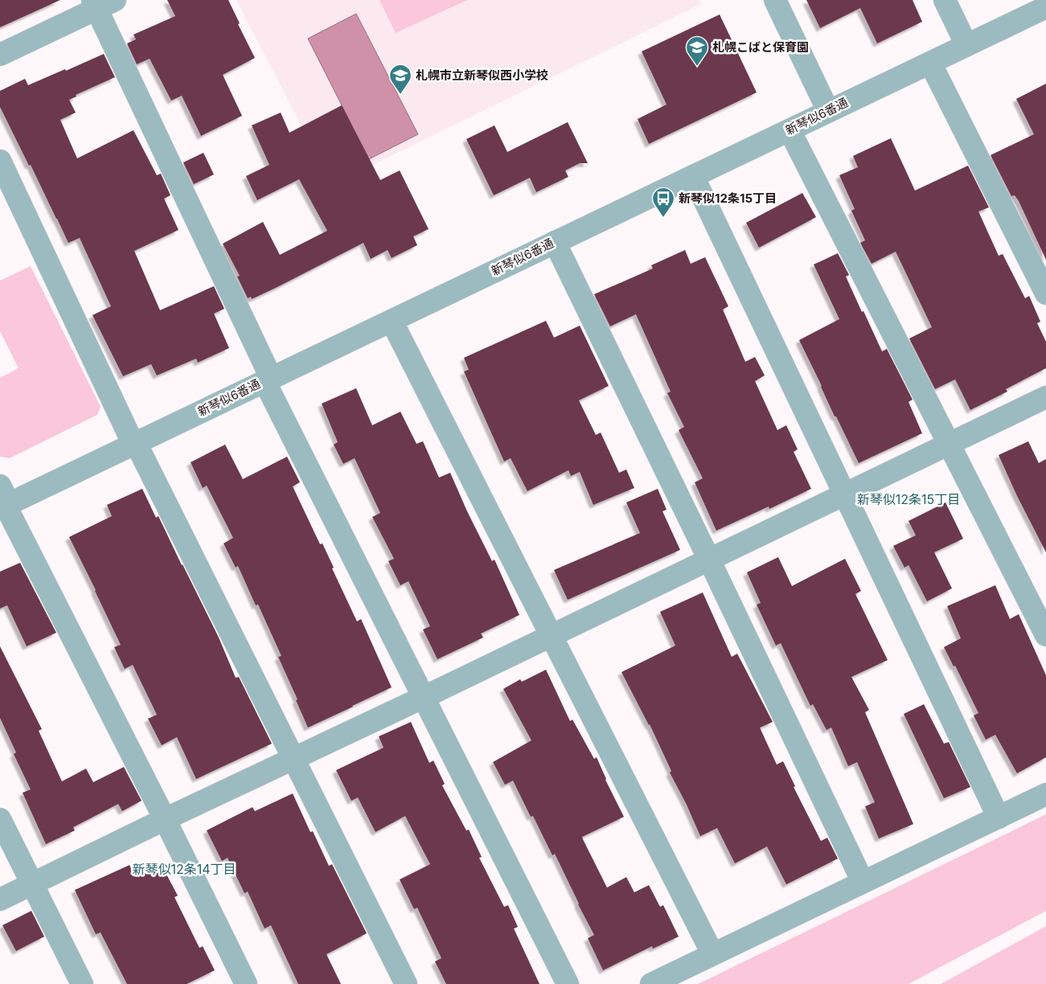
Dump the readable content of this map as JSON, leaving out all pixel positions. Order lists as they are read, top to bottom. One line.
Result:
{"streets":{"street":["新琴似6番通"]},"districts":["新琴似12条15丁目","新琴似12条14丁目"],"places":{"school or university":["札幌こばと保育園","札幌市立新琴似西小学校"],"bus stop":["新琴似12条15丁目"]}}
